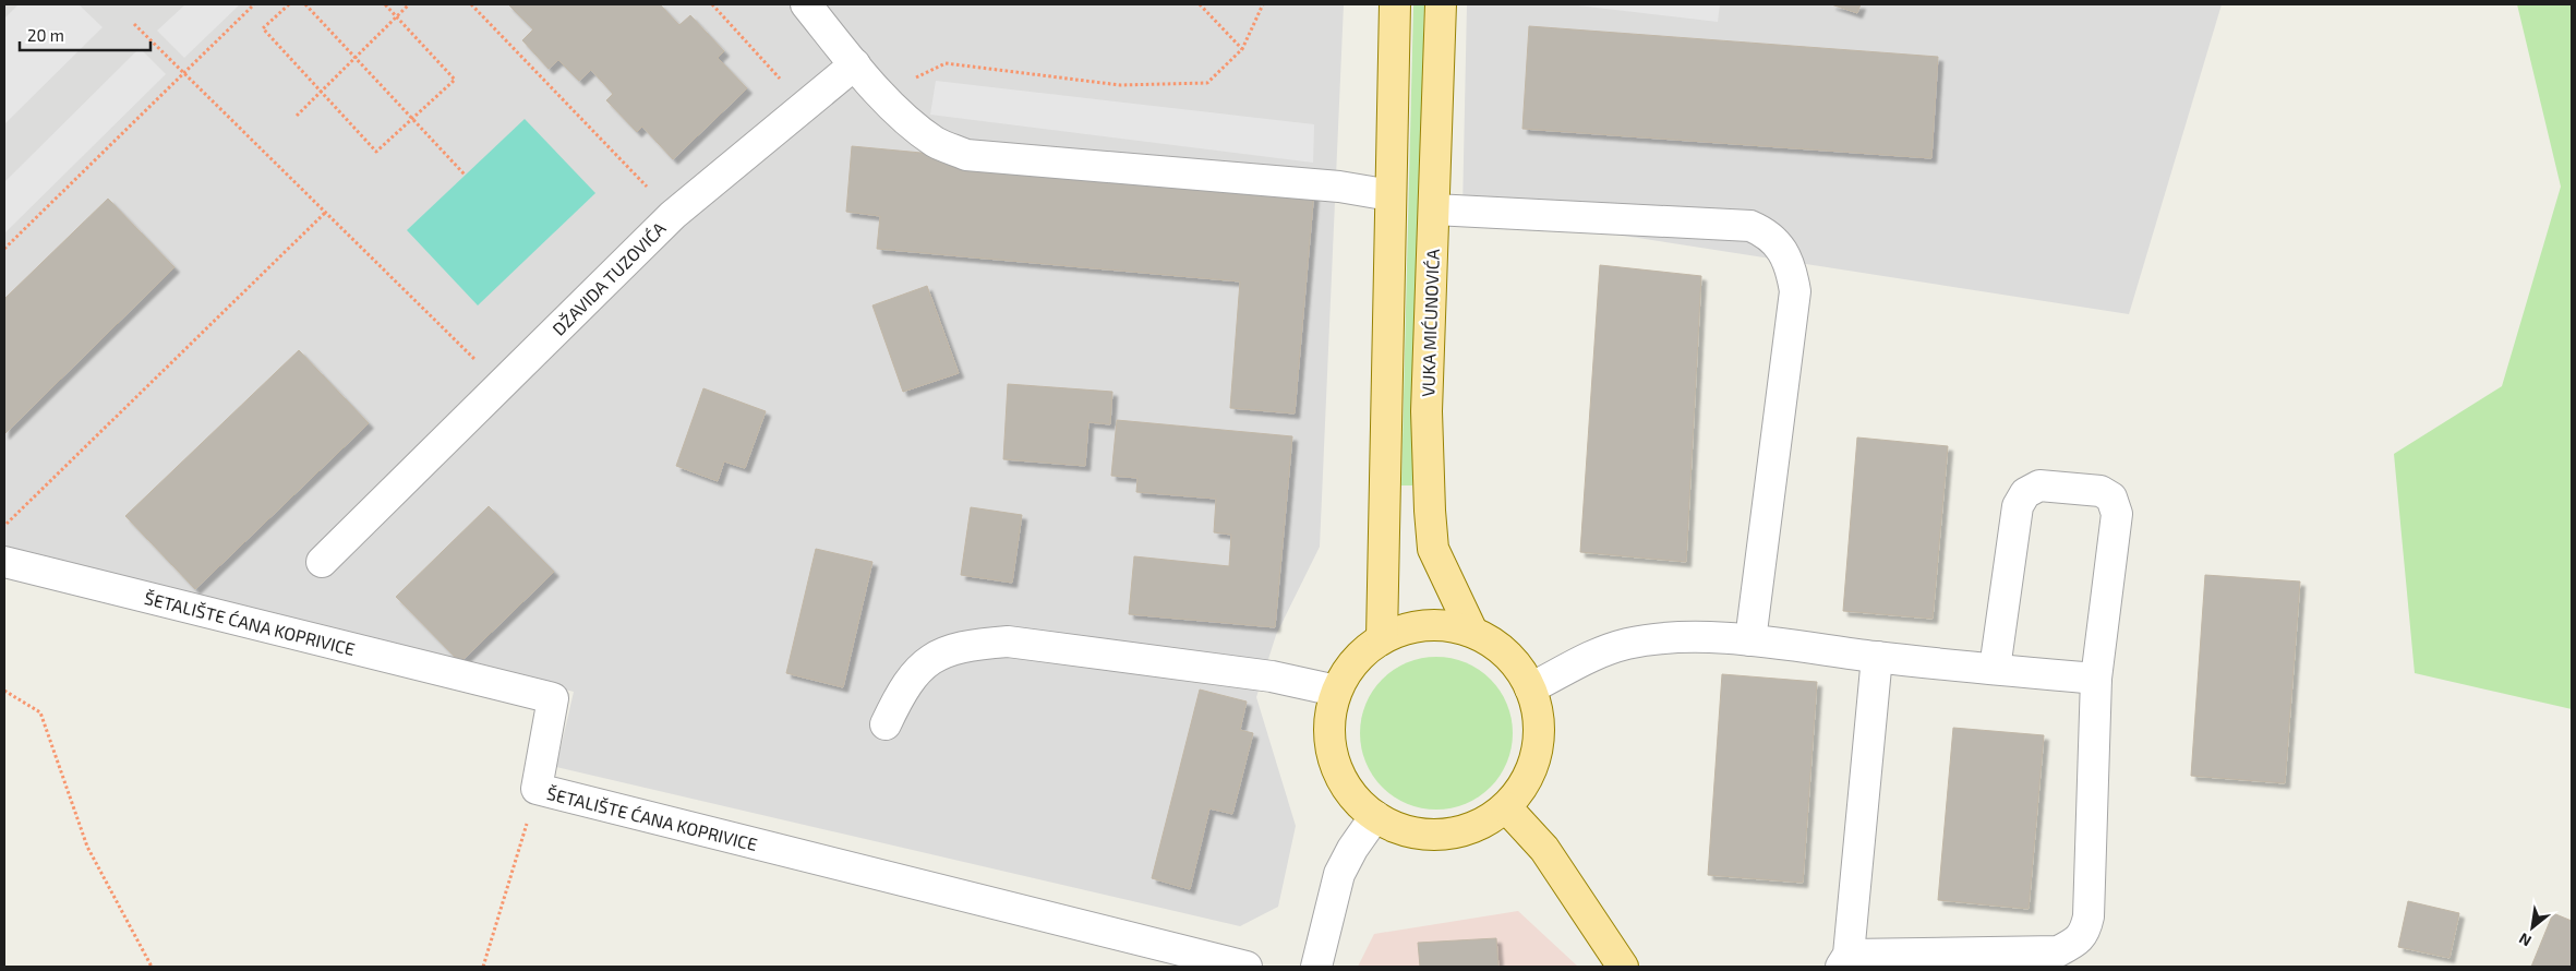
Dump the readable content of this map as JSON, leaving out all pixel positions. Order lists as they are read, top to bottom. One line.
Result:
{"streets":{"main road":["VUKA MIĆUNOVIĆA"],"street":["DŽAVIDA TUZOVIĆA","ŠETALIŠTE ĆANA KOPRIVICE"]},"scale_bar":"20 m","north":"bottom left"}
